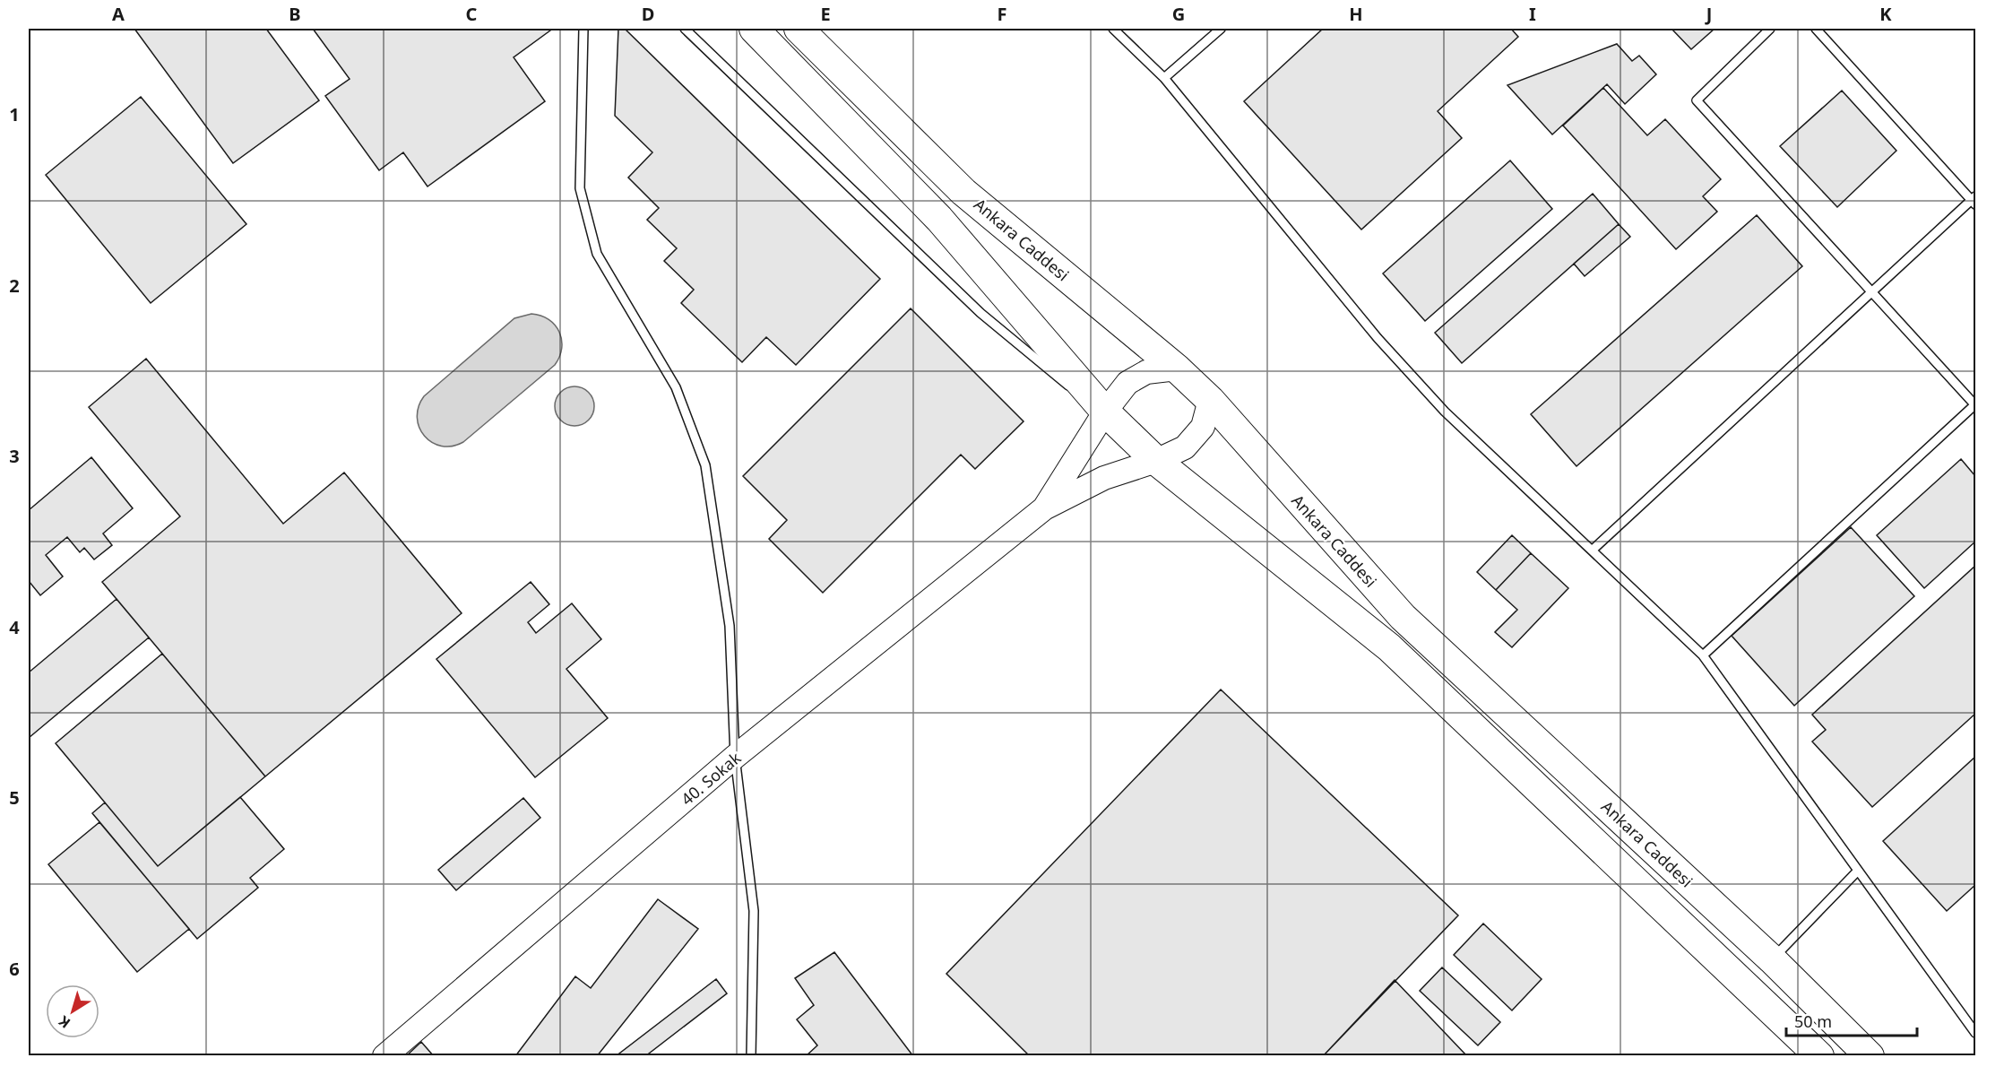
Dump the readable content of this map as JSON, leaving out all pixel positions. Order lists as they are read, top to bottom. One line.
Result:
{"streets":{"highway":["Ankara Caddesi"],"street":["40. Sokak"]},"scale_bar":"50 m","north":"bottom left","grid":{"columns":["A","B","C","D","E","F","G","H","I","J","K"],"rows":["1","2","3","4","5","6"]}}
